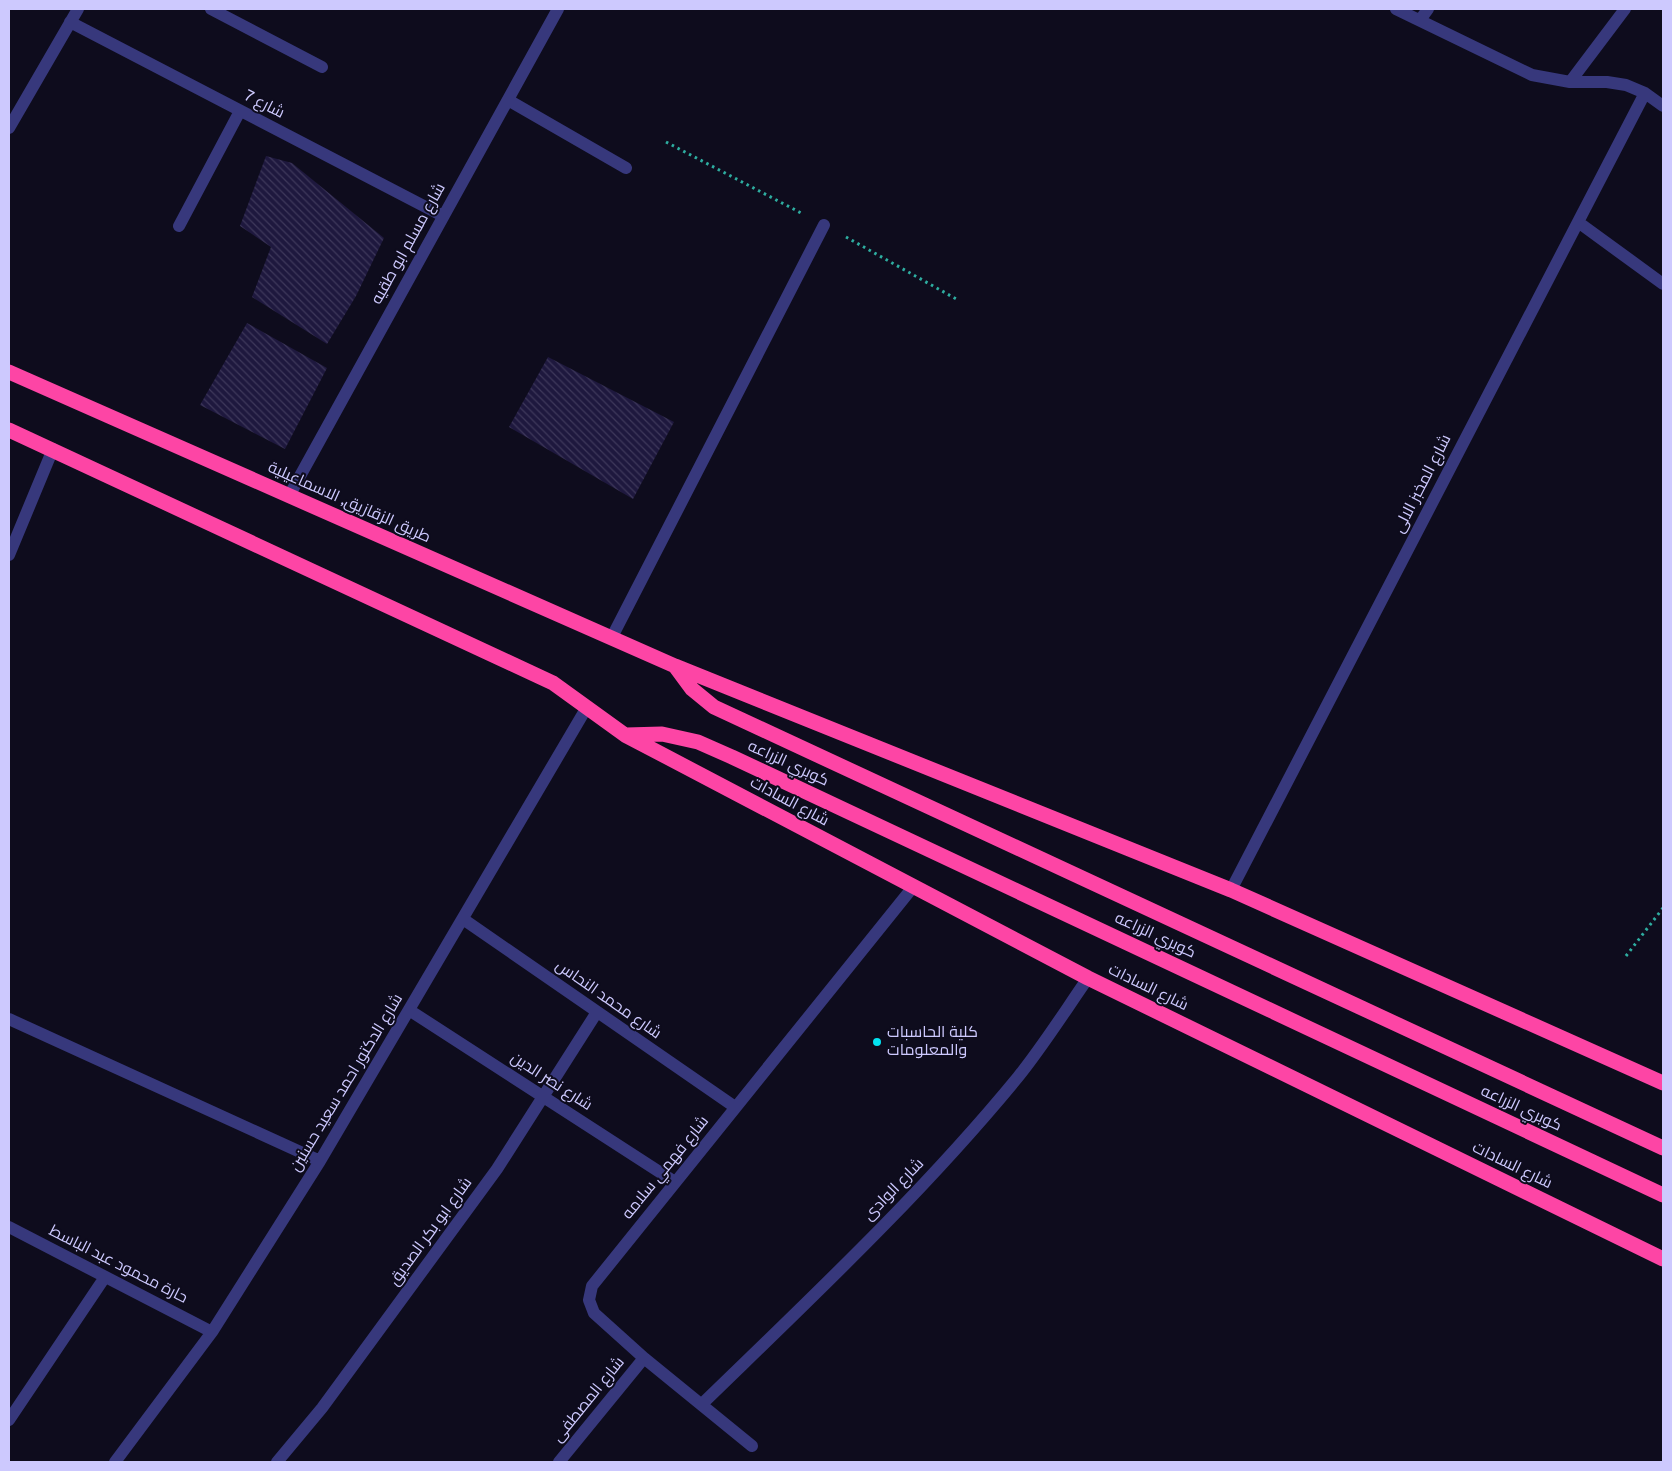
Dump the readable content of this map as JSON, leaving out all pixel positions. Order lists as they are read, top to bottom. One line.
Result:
{"streets":{"highway":["طريق الزقازيق, الاسماعيلية","كوبري الزراعه","شارع السادات"],"street":["شارع 7","شارع مسلم ابو طقيه","شارع المخبز الالى","شارع محمد النحاس","شارع نصر الدين","شارع الدكتور احمد سعيد حسنين","شارع فهمي سلامه","شارع الوادى","شارع ابو بكر الصديق","حارة محمود عبد الباسط","شارع المصطفى"]},"crossings":[["شارع 7","شارع مسلم ابو طقيه"],["شارع مسلم ابو طقيه","طريق الزقازيق, الاسماعيلية"],["طريق الزقازيق, الاسماعيلية","كوبري الزراعه"],["كوبري الزراعه","شارع السادات"],["شارع السادات","شارع فهمي سلامه"],["شارع السادات","شارع الوادى"],["شارع محمد النحاس","شارع الدكتور احمد سعيد حسنين"],["شارع محمد النحاس","شارع فهمي سلامه"],["شارع محمد النحاس","شارع ابو بكر الصديق"],["شارع نصر الدين","شارع الدكتور احمد سعيد حسنين"],["شارع نصر الدين","شارع فهمي سلامه"],["شارع نصر الدين","شارع ابو بكر الصديق"],["شارع الدكتور احمد سعيد حسنين","حارة محمود عبد الباسط"],["شارع فهمي سلامه","شارع الوادى"],["شارع فهمي سلامه","شارع المصطفى"]],"places":["كلية الحاسبات والمعلومات"]}
